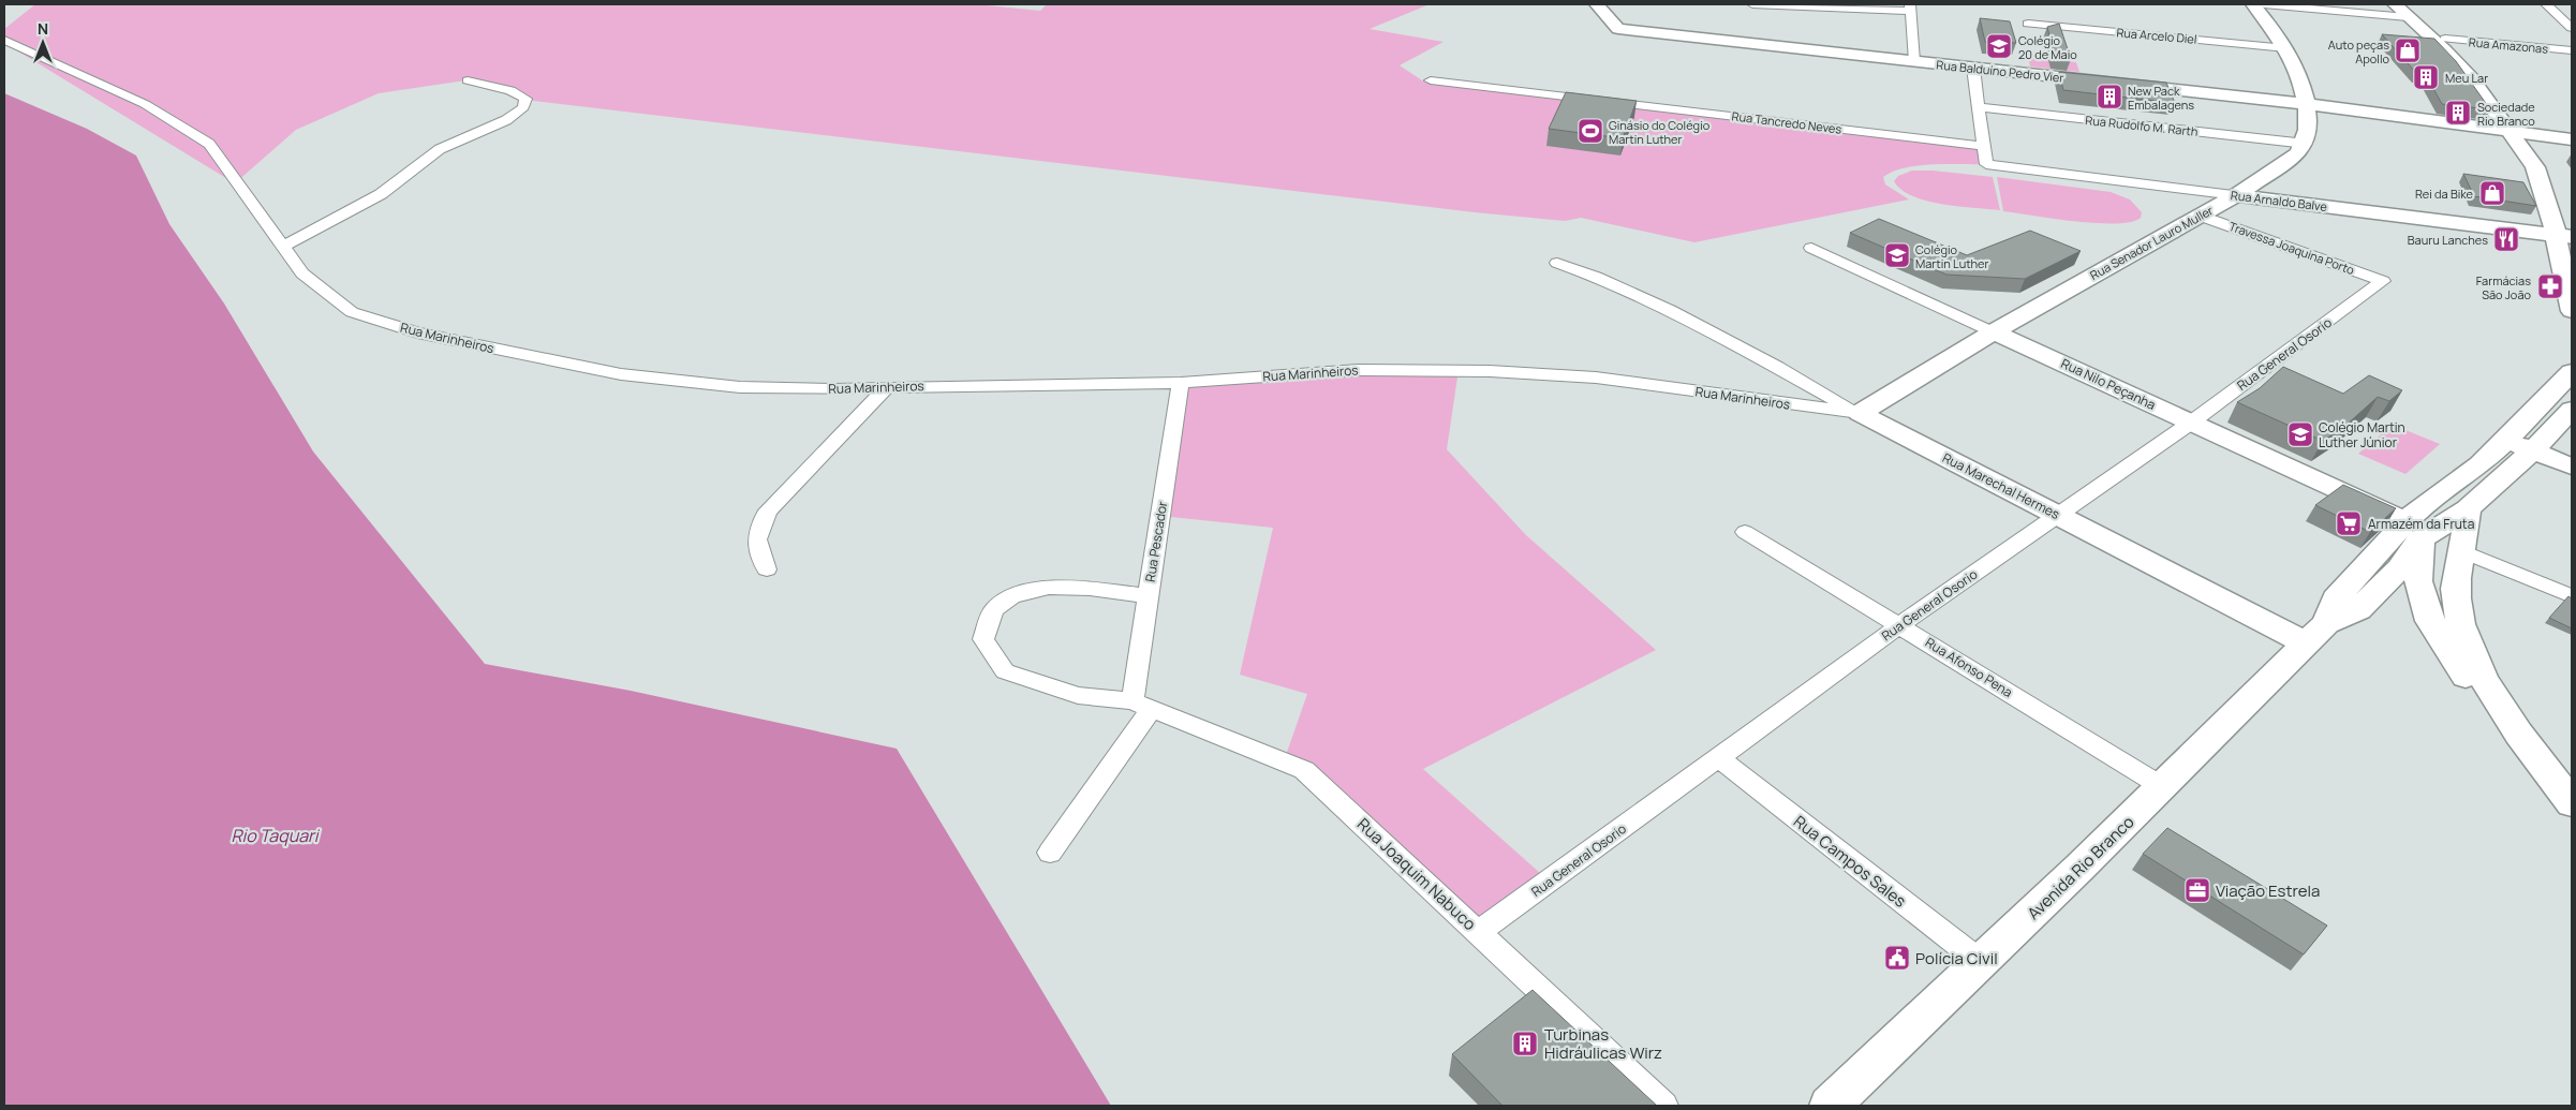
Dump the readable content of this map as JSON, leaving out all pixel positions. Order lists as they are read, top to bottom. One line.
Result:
{"streets":{"street":["Rua Arcelo Diel","Rua Amazonas","Rua Balduíno Pedro Vier","Rua Tancredo Neves","Rua Rudolfo M. Rarth","Rua Arnaldo Balve","Rua Senador Lauro Muller","Travessa Joaquina Porto","Rua Marinheiros","Rua General Osorio","Rua Nilo Peçanha","Rua Marechal Hermes","Rua Pescador","Rua Afonso Pena","Rua Campos Sales","Avenida Rio Branco","Rua Joaquim Nabuco"]},"crossings":[["Rua Tancredo Neves","Rua Arnaldo Balve"],["Rua Rudolfo M. Rarth","Rua Senador Lauro Muller"],["Rua Arnaldo Balve","Rua Senador Lauro Muller"],["Rua Senador Lauro Muller","Travessa Joaquina Porto"],["Rua Senador Lauro Muller","Rua Marinheiros"],["Rua Senador Lauro Muller","Rua Nilo Peçanha"],["Rua Senador Lauro Muller","Rua Marechal Hermes"],["Travessa Joaquina Porto","Rua General Osorio"],["Rua Marinheiros","Rua Marechal Hermes"],["Rua Marinheiros","Rua Pescador"],["Rua General Osorio","Rua Nilo Peçanha"],["Rua General Osorio","Rua Marechal Hermes"],["Rua General Osorio","Rua Afonso Pena"],["Rua General Osorio","Rua Campos Sales"],["Rua General Osorio","Rua Joaquim Nabuco"],["Rua Nilo Peçanha","Avenida Rio Branco"],["Rua Marechal Hermes","Avenida Rio Branco"],["Rua Pescador","Rua Joaquim Nabuco"],["Rua Afonso Pena","Avenida Rio Branco"],["Rua Campos Sales","Avenida Rio Branco"]],"water":["Rio Taquari"],"places":{"school or university":["Colégio 20 de Maio","Colégio Martin Luther","Colégio Martin Luther Júnior"],"shop":["Auto peças Apollo","Rei da Bike"],"building":["Meu Lar","New Pack Embalagens","Sociedade Rio Branco","Turbinas Hidráulicas Wirz"],"sports":["Ginásio do Colégio Martin Luther"],"restaurant":["Bauru Lanches"],"pharmacy":["Farmácias São João"],"supermarket":["Armazém da Fruta"],"office":["Viação Estrela"],"public building":["Polícia Civil"]},"north":"top"}
